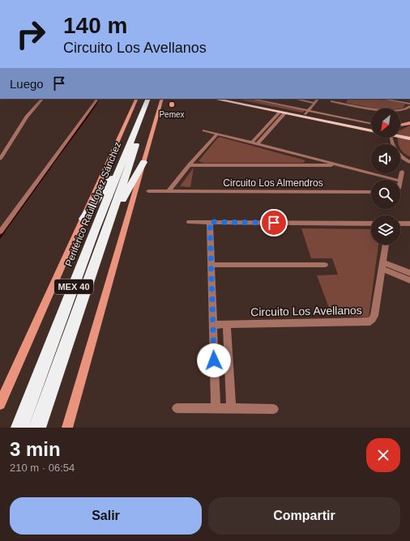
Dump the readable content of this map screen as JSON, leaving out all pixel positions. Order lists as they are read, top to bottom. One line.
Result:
{"streets":{"highway":["Periférico Raúl López Sánchez","MEX 40"],"street":["Circuito Los Almendros","Circuito Los Avellanos"]},"places":["Pemex"],"north":"bottom left","page":{"turn":["140 m","Circuito Los Avellanos"],"then":"Luego","heading":["3 min","210 m · 06:54"],"buttons":["Salir","Compartir"]}}
